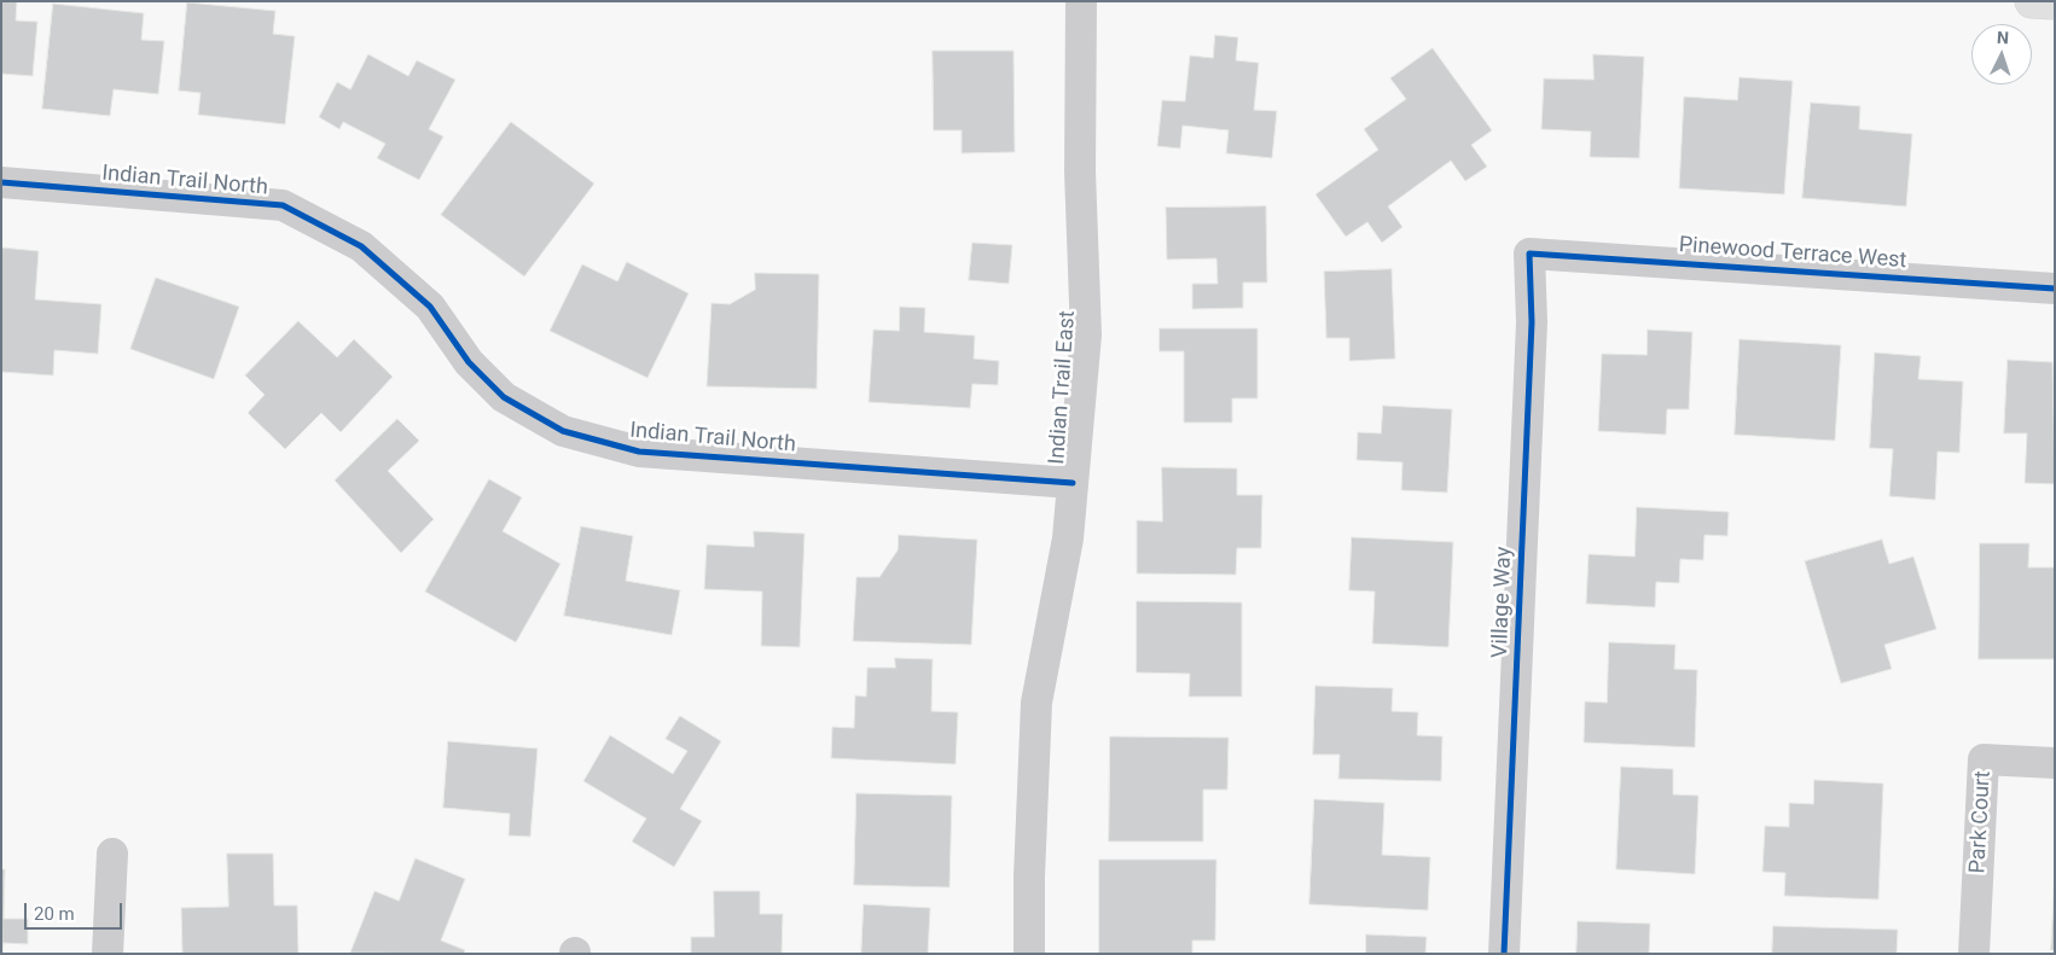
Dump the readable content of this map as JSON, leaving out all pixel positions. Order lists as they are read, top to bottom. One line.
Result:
{"streets":{"street":["Indian Trail North","Pinewood Terrace West","Indian Trail East","Village Way","Park Court"]},"crossings":[["Indian Trail North","Indian Trail East"],["Pinewood Terrace West","Village Way"]],"scale_bar":"20 m","north":"top"}
